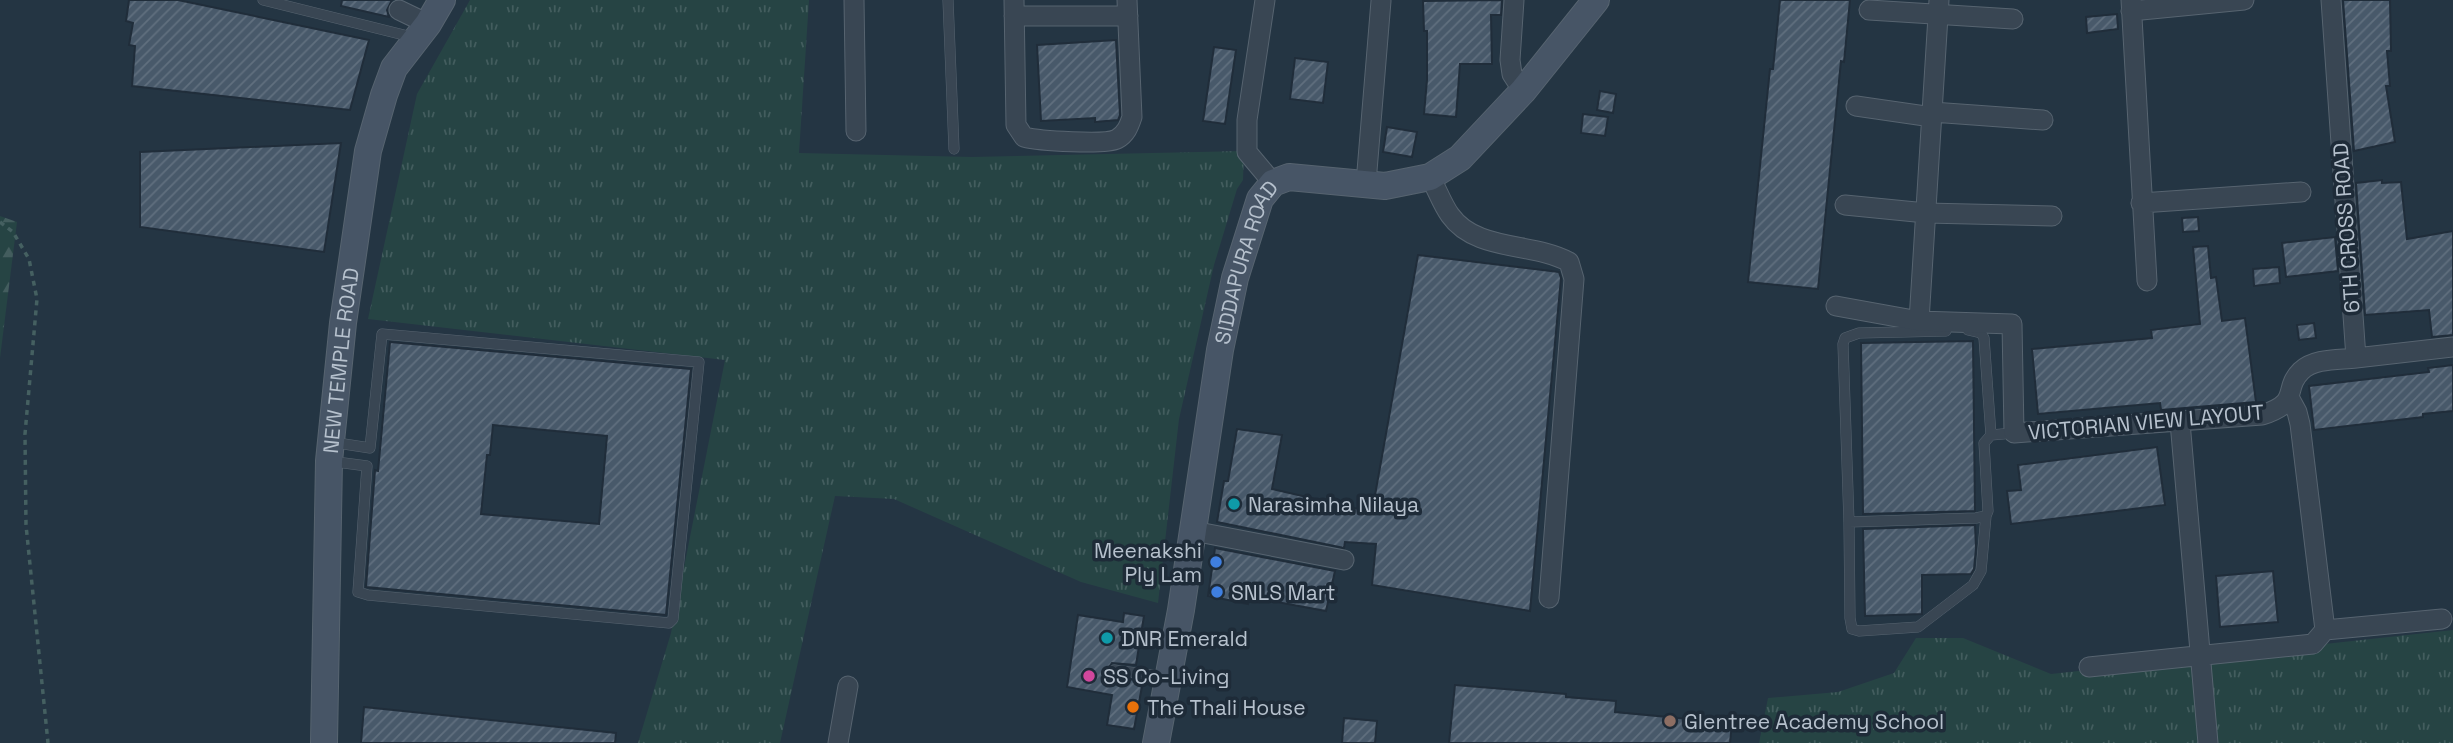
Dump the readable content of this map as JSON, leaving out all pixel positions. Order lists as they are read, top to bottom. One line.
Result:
{"streets":{"street":["6TH CROSS ROAD","SIDDAPURA ROAD","NEW TEMPLE ROAD","VICTORIAN VIEW LAYOUT"]},"crossings":[["6TH CROSS ROAD","VICTORIAN VIEW LAYOUT"]],"places":["Narasimha Nilaya","Meenakshi Ply Lam","SNLS Mart","DNR Emerald","SS Co-Living","The Thali House","Glentree Academy School"]}
